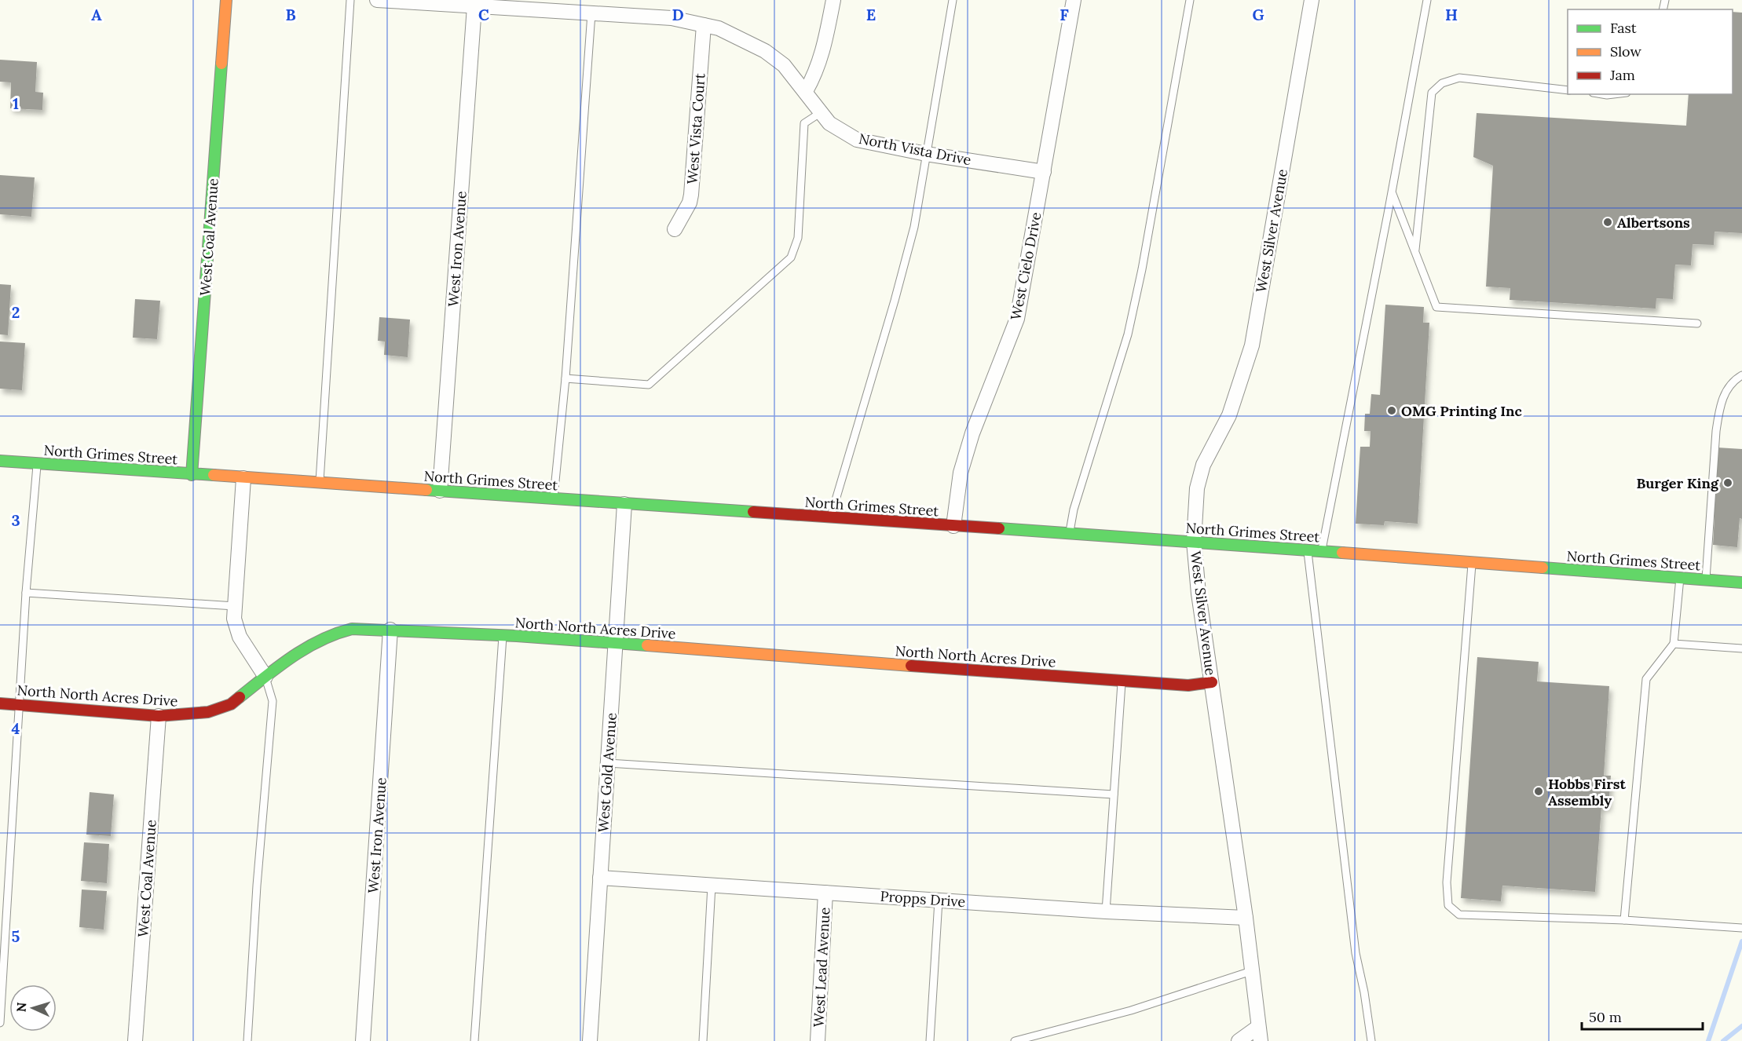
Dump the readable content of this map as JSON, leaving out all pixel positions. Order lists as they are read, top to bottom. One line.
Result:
{"streets":{"main road":["West Coal Avenue","North Grimes Street","North North Acres Drive"],"street":["West Vista Court","North Vista Drive","West Silver Avenue","West Iron Avenue","West Cielo Drive","West Gold Avenue","Propps Drive","West Lead Avenue"]},"crossings":[["West Vista Court","North Vista Drive"],["North Vista Drive","West Iron Avenue"],["North Vista Drive","West Cielo Drive"],["West Silver Avenue","North Grimes Street"],["West Silver Avenue","North North Acres Drive"],["West Silver Avenue","Propps Drive"],["West Coal Avenue","North Grimes Street"],["West Coal Avenue","North North Acres Drive"],["West Iron Avenue","North Grimes Street"],["West Iron Avenue","North North Acres Drive"],["West Cielo Drive","North Grimes Street"],["North Grimes Street","West Gold Avenue"],["North North Acres Drive","West Gold Avenue"],["West Gold Avenue","Propps Drive"],["Propps Drive","West Lead Avenue"]],"places":["Albertsons","OMG Printing Inc","Burger King","Hobbs First Assembly"],"legend":["Fast","Slow","Jam"],"scale_bar":"50 m","north":"left","grid":{"columns":["A","B","C","D","E","F","G","H"],"rows":["1","2","3","4","5"]}}
